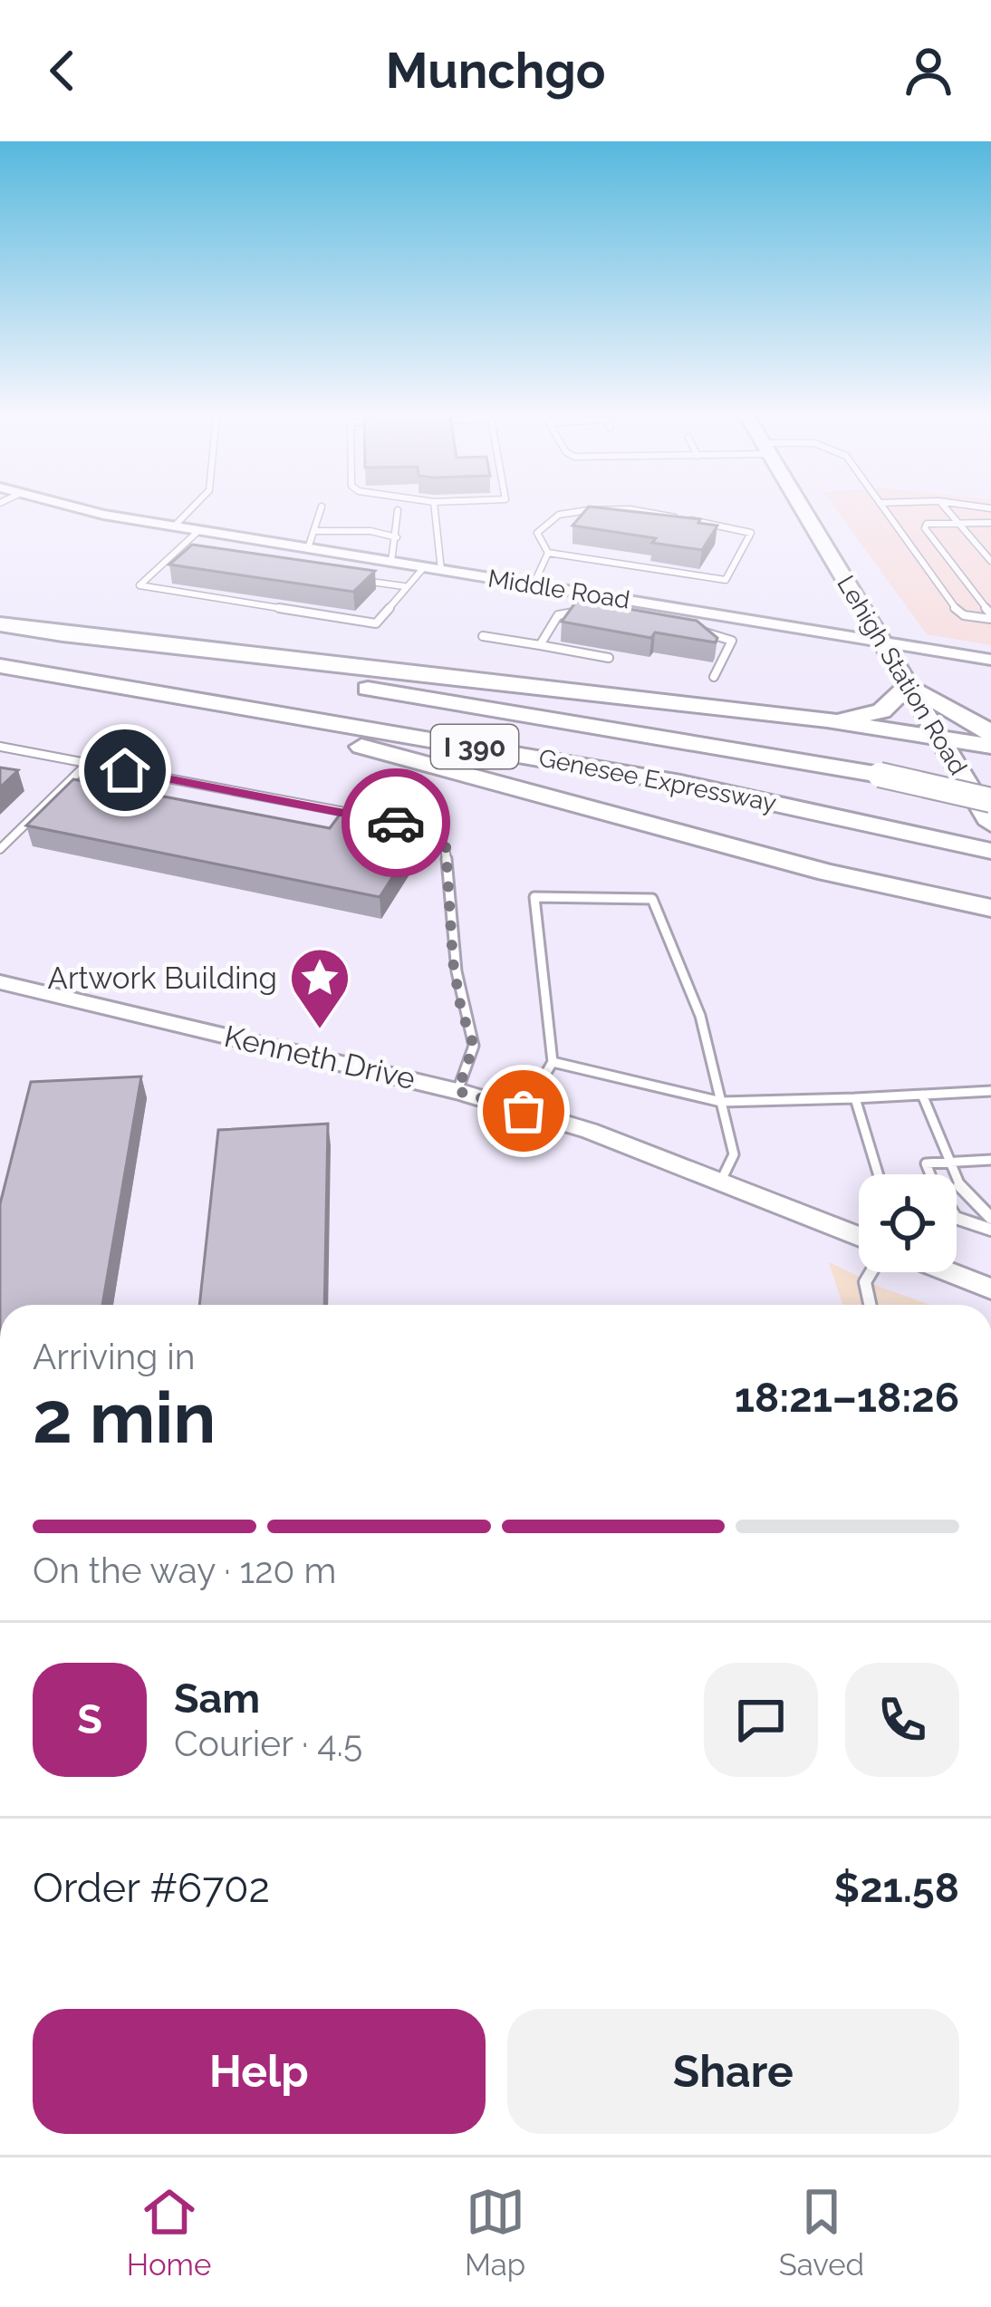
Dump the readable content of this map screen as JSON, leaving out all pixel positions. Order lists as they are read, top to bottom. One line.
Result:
{"streets":{"highway":["I 390","Genesee Expressway"],"main road":["Lehigh Station Road"],"street":["Middle Road","Kenneth Drive"]},"crossings":[["Middle Road","Lehigh Station Road"]],"places":{"place":["Artwork Building"]},"page":{"header":"Munchgo","heading":["2 min","Arriving in","18:21–18:26"],"panel":["Sam","Courier · 4.5","Order #6702","$21.58"],"bar":"On the way · 120 m","round":"S","buttons":["Help","Share"],"tabs":["Home","Map","Saved"]}}
